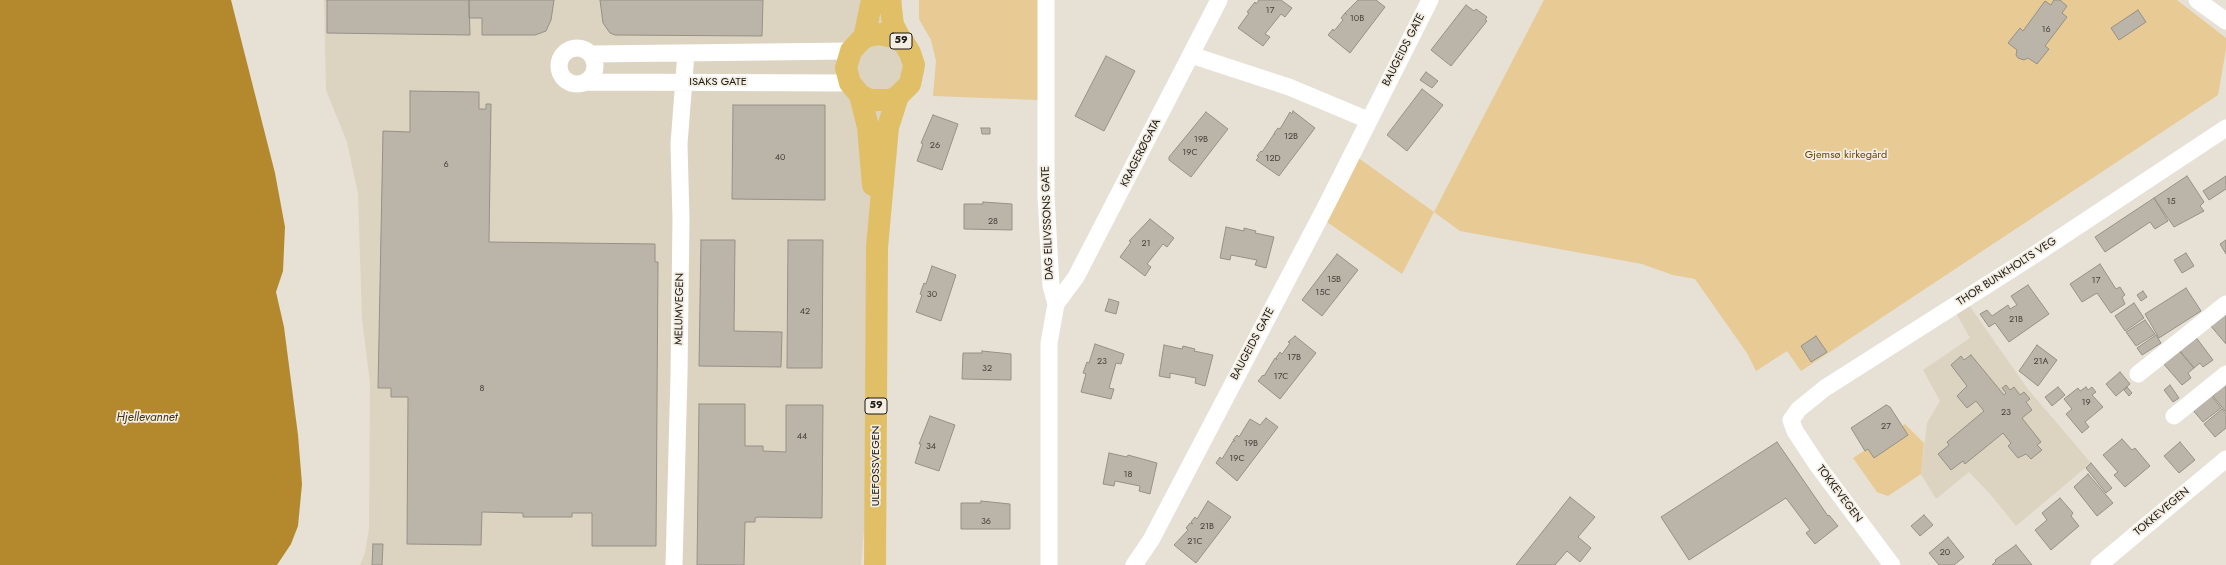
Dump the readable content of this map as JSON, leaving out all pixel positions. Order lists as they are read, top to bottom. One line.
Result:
{"streets":{"main road":["59","ULEFOSSVEGEN"],"street":["BAUGEIDS GATE","ISAKS GATE","KRAGERØGATA","DAG EILIVSSONS GATE","THOR BUNKHOLTS VEG","MELUMVEGEN","TOKKEVEGEN"]},"crossings":[["59","ISAKS GATE"],["59","ULEFOSSVEGEN"],["ISAKS GATE","MELUMVEGEN"],["ISAKS GATE","ULEFOSSVEGEN"],["KRAGERØGATA","DAG EILIVSSONS GATE"],["THOR BUNKHOLTS VEG","TOKKEVEGEN"]],"water":["Hjellevannet"],"parks":["Gjemsø kirkegård"],"house_numbers":["17","10B","16","12B","19B","26","19C","40","12D","6","15","28","21","15B","17","15C","30","42","21B","17B","23","21A","32","17C","8","19","23","27","44","19B","34","19C","18","36","21B","21C","20"]}
